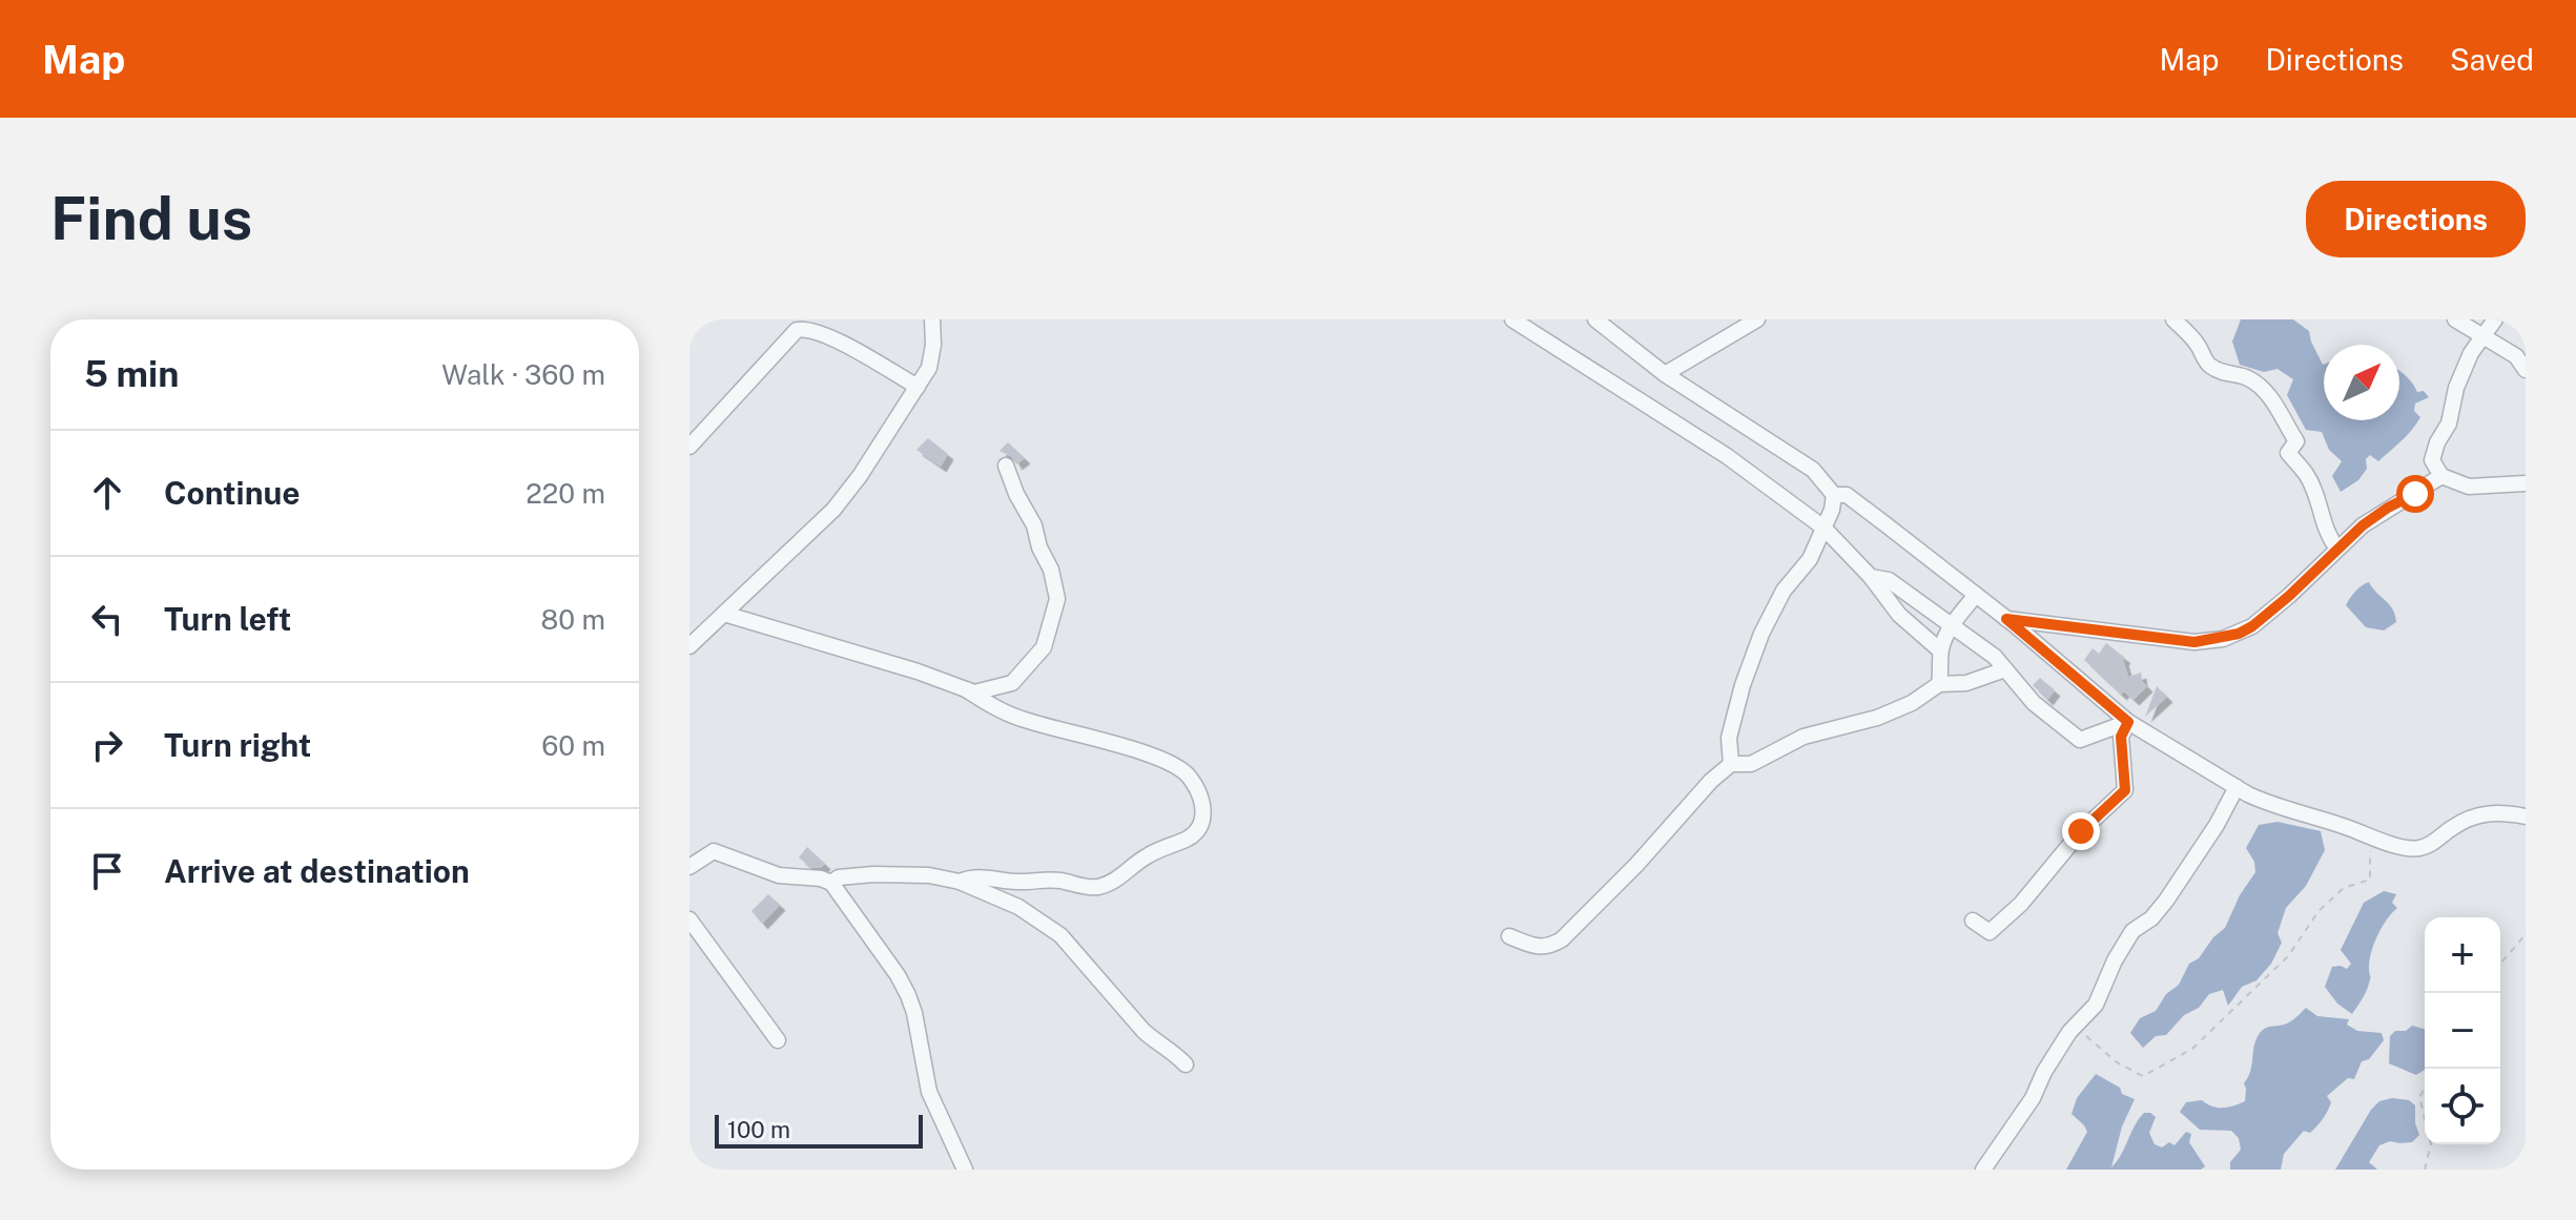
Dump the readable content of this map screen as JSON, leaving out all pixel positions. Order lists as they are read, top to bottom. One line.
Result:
{"scale_bar":"100 m","north":"top right","page":{"header":"Map","nav":["Map","Directions","Saved"],"buttons":"Directions","title":"Find us","heading":["5 min","Walk · 360 m"],"list":[["Continue","220 m"],["Turn left","80 m"],["Turn right","60 m"],"Arrive at destination"],"map_buttons":["+","−"],"scale":"100 m"}}
